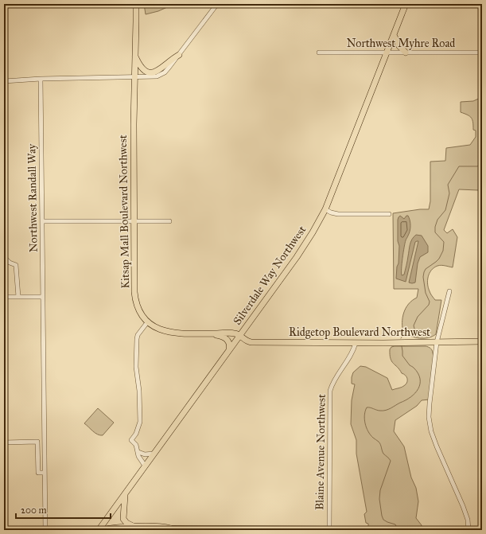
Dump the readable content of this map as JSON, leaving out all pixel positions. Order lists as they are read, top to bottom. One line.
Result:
{"streets":{"main road":["Kitsap Mall Boulevard Northwest","Silverdale Way Northwest","Ridgetop Boulevard Northwest"],"street":["Northwest Myhre Road","Northwest Randall Way","Blaine Avenue Northwest"]},"crossings":[["Northwest Myhre Road","Silverdale Way Northwest"],["Kitsap Mall Boulevard Northwest","Silverdale Way Northwest"],["Kitsap Mall Boulevard Northwest","Ridgetop Boulevard Northwest"],["Silverdale Way Northwest","Ridgetop Boulevard Northwest"],["Ridgetop Boulevard Northwest","Blaine Avenue Northwest"]],"scale_bar":"200 m"}
